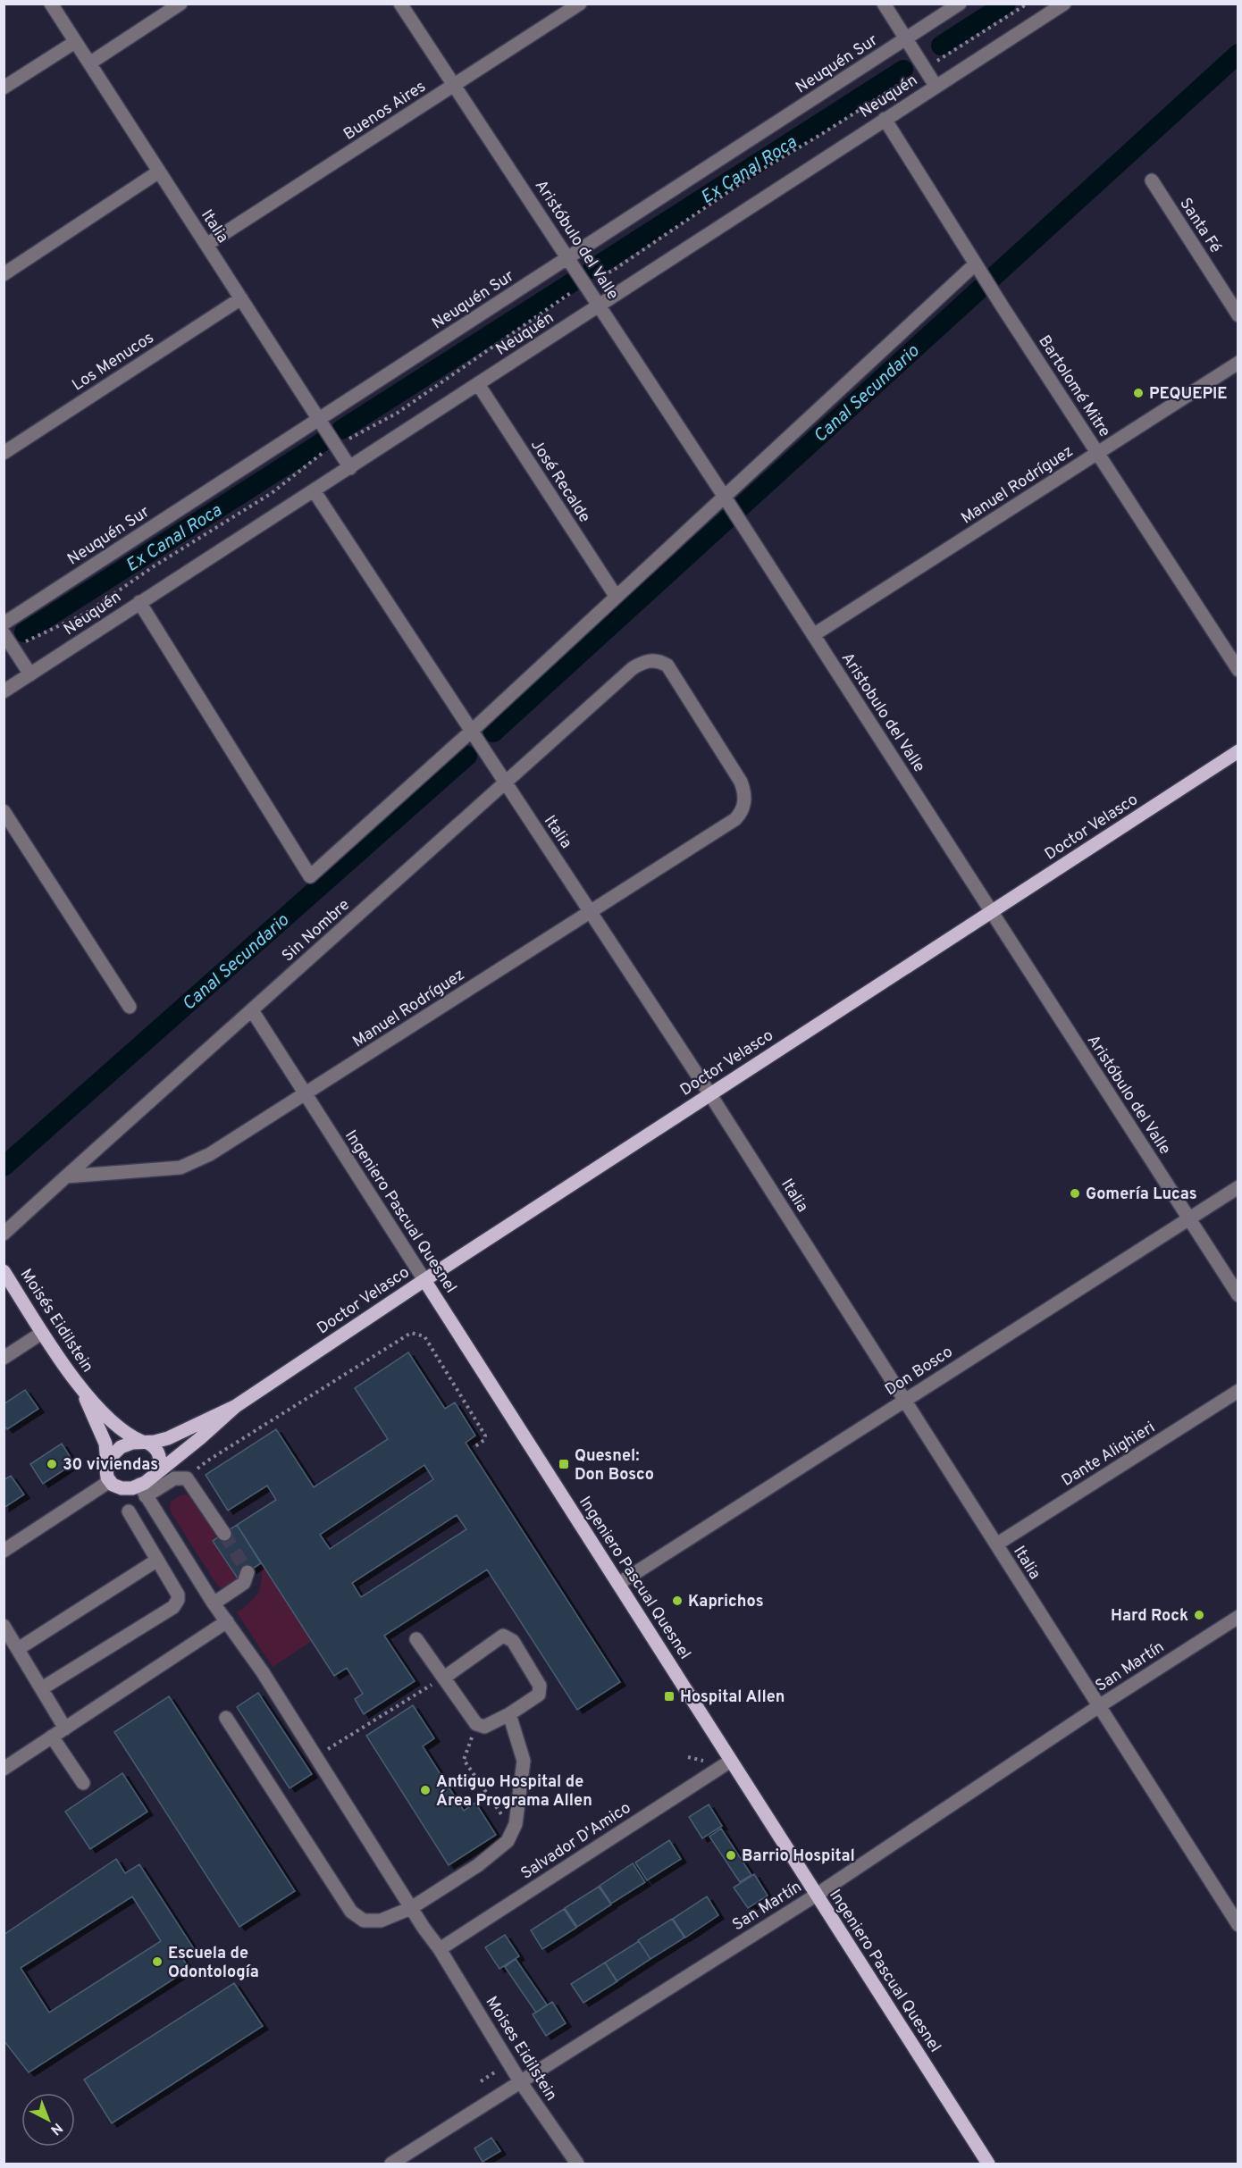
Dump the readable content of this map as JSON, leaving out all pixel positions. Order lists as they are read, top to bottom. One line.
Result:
{"streets":{"main road":["Doctor Velasco","Ingeniero Pascual Quesnel","Moisés Eidilstein"],"street":["Neuquén Sur","Neuquén","Buenos Aires","Santa Fé","Italia","Aristóbulo del Valle","Los Menucos","Bartolomé Mitre","José Recalde","Manuel Rodríguez","Aristobulo del Valle","Sin Nombre","Don Bosco","Dante Alighieri","San Martín","Salvador D'Amico","Moises Eidilstein"]},"crossings":[["Neuquén Sur","Italia"],["Neuquén Sur","Aristóbulo del Valle"],["Neuquén","Italia"],["Neuquén","Aristóbulo del Valle"],["Neuquén","Bartolomé Mitre"],["Neuquén","José Recalde"],["Buenos Aires","Italia"],["Buenos Aires","Aristóbulo del Valle"],["Italia","Los Menucos"],["Italia","Manuel Rodríguez"],["Italia","Doctor Velasco"],["Italia","Sin Nombre"],["Italia","Don Bosco"],["Italia","Dante Alighieri"],["Italia","San Martín"],["Aristóbulo del Valle","Aristobulo del Valle"],["Aristóbulo del Valle","Doctor Velasco"],["Aristóbulo del Valle","Don Bosco"],["Bartolomé Mitre","Manuel Rodríguez"],["Manuel Rodríguez","Aristobulo del Valle"],["Manuel Rodríguez","Sin Nombre"],["Manuel Rodríguez","Ingeniero Pascual Quesnel"],["Aristobulo del Valle","Doctor Velasco"],["Doctor Velasco","Ingeniero Pascual Quesnel"],["Doctor Velasco","Moisés Eidilstein"],["Doctor Velasco","Moises Eidilstein"],["Sin Nombre","Ingeniero Pascual Quesnel"],["Ingeniero Pascual Quesnel","Don Bosco"],["Ingeniero Pascual Quesnel","San Martín"],["Ingeniero Pascual Quesnel","Salvador D'Amico"],["Moisés Eidilstein","Moises Eidilstein"],["San Martín","Moises Eidilstein"],["Salvador D'Amico","Moises Eidilstein"]],"water":["Ex Canal Roca","Canal Secundario"],"places":{"other":["PEQUEPIE","Gomería Lucas","30 viviendas","Kaprichos","Hard Rock","Antiguo Hospital de Área Programa Allen","Barrio Hospital","Escuela de Odontología"],"transit":["Quesnel: Don Bosco","Hospital Allen"]},"north":"bottom right"}
